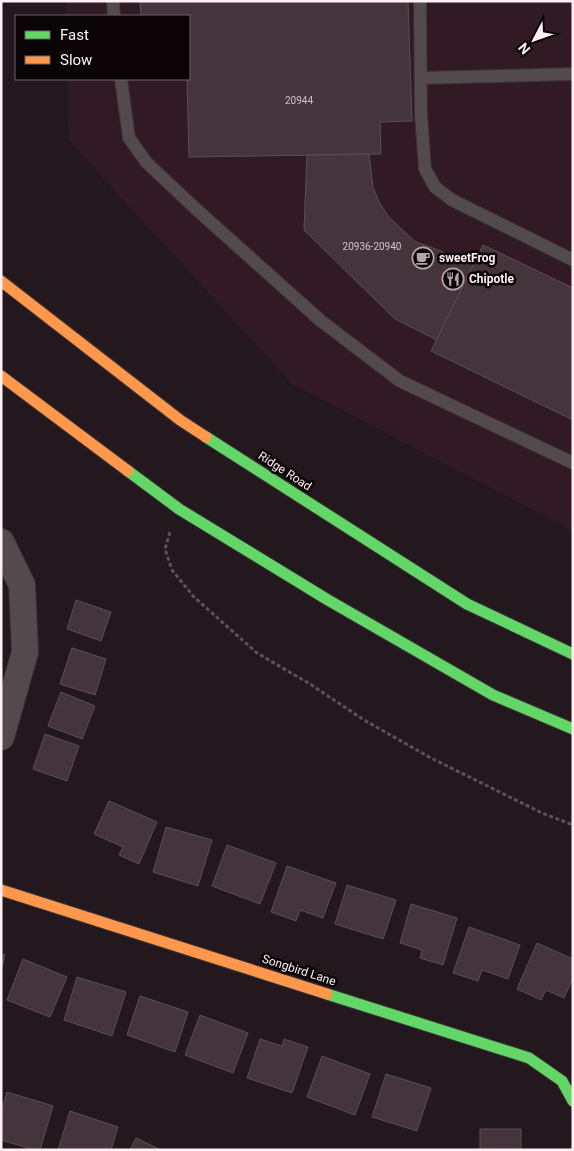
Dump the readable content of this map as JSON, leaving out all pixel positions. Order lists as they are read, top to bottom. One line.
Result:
{"streets":{"main road":["Ridge Road","Songbird Lane"]},"places":{"cafe":["sweetFrog"],"restaurant":["Chipotle"]},"house_numbers":["20944","20936-20940"],"legend":["Fast","Slow"],"north":"bottom left"}
